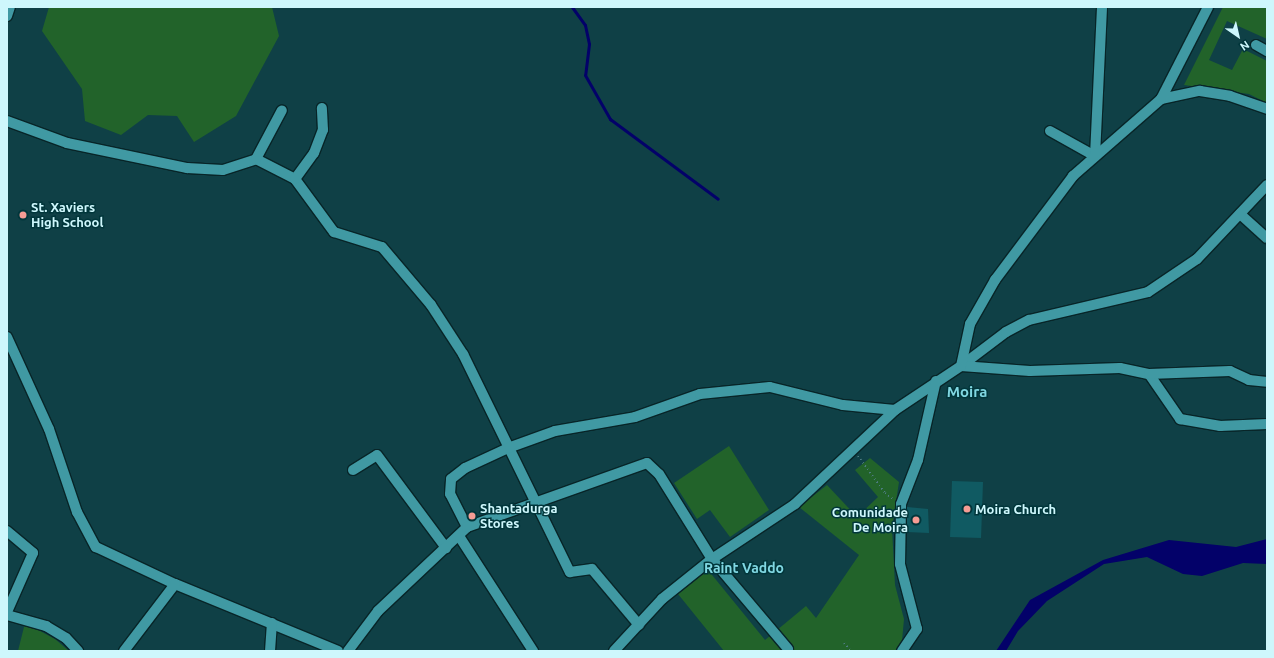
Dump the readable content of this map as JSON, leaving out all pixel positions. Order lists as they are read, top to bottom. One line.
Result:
{"districts":["Moira","Raint Vaddo"],"places":["St. Xaviers High School","Moira Church","Shantadurga Stores","Comunidade De Moira"],"north":"bottom right"}
